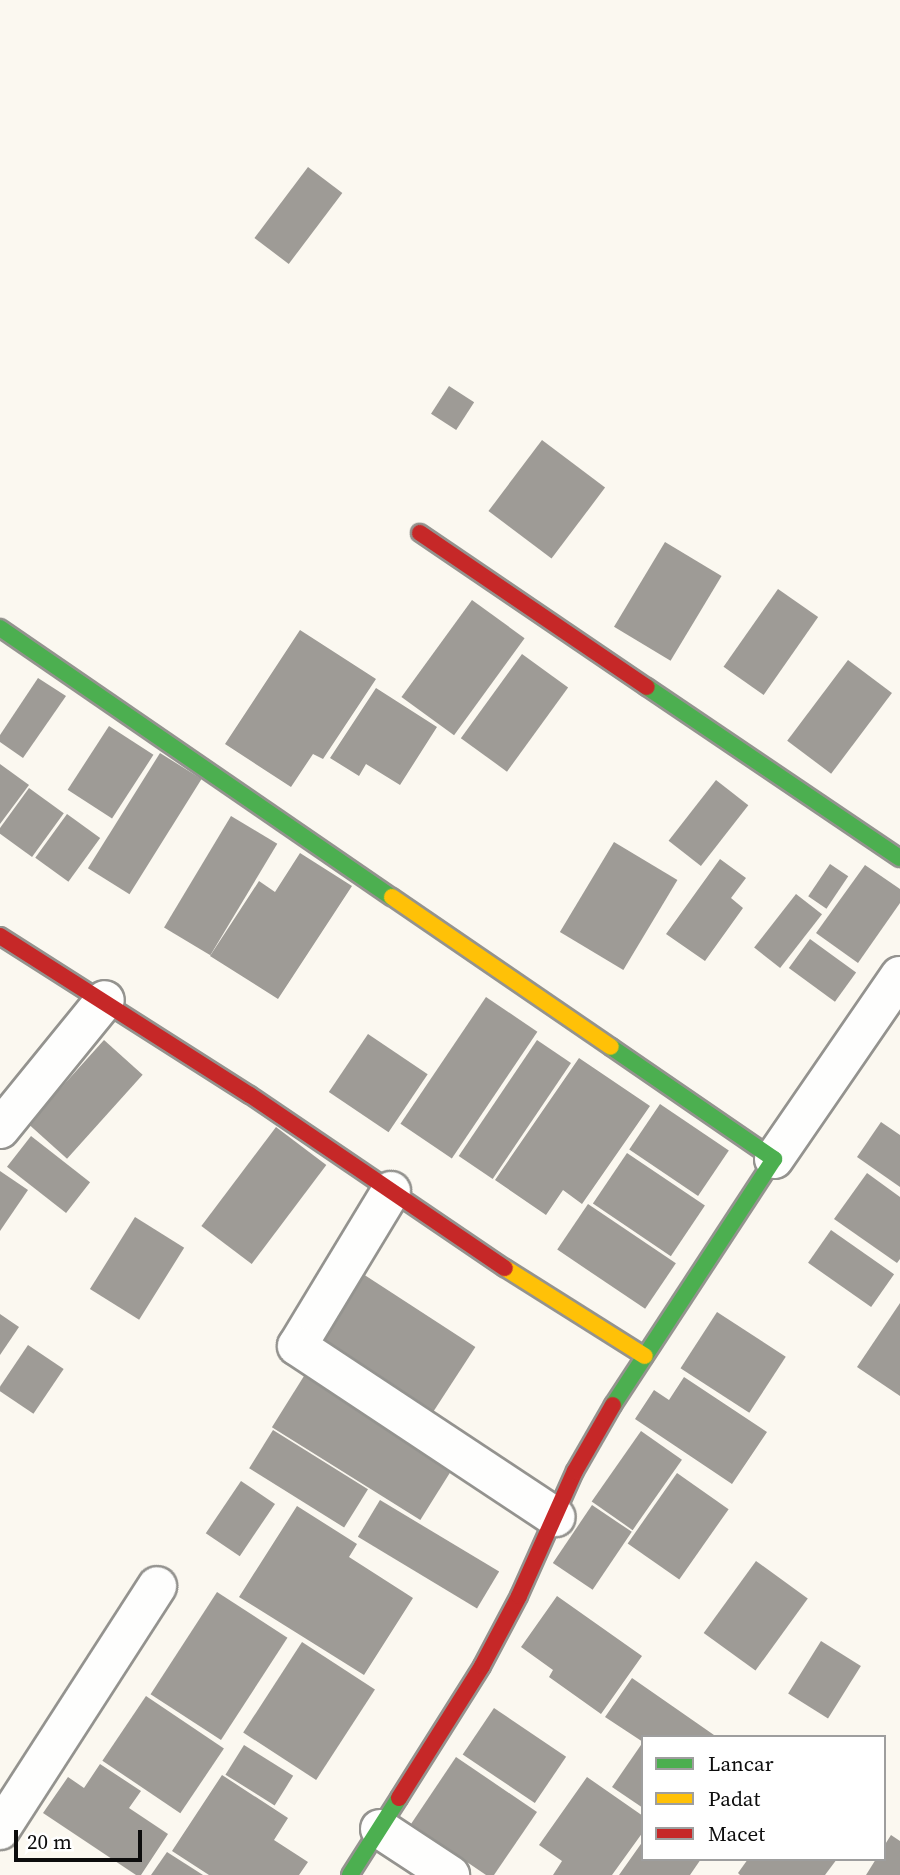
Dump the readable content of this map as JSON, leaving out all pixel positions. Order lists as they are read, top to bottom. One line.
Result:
{"legend":["Lancar","Padat","Macet"],"scale_bar":"20 m"}
